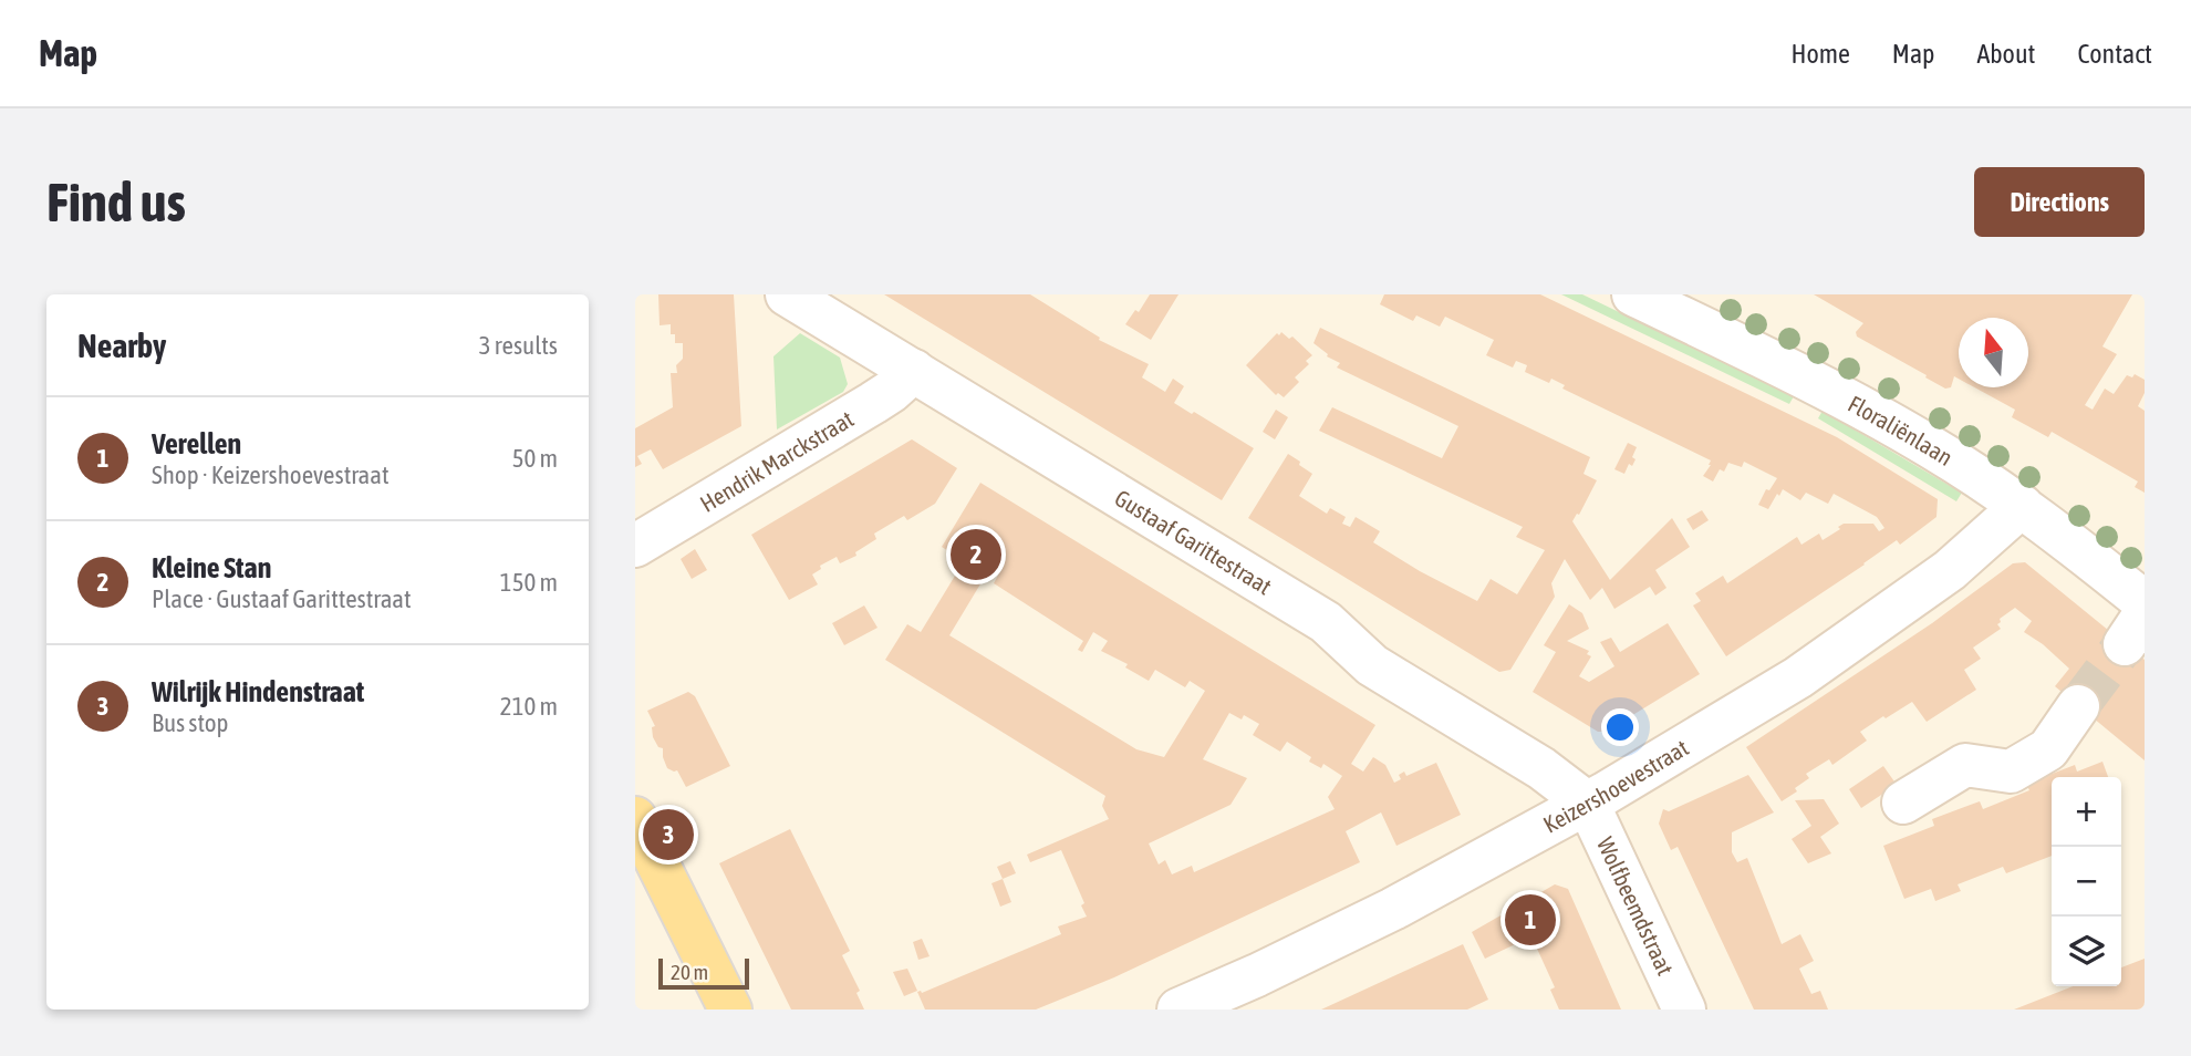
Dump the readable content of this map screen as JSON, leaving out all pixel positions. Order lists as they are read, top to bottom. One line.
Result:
{"streets":{"street":["Floraliënlaan","Hendrik Marckstraat","Gustaaf Garittestraat","Keizershoevestraat","Wolfbeemdstraat"]},"crossings":[["Floraliënlaan","Keizershoevestraat"],["Hendrik Marckstraat","Gustaaf Garittestraat"],["Gustaaf Garittestraat","Keizershoevestraat"],["Gustaaf Garittestraat","Wolfbeemdstraat"],["Keizershoevestraat","Wolfbeemdstraat"]],"scale_bar":"20 m","north":"top","page":{"header":"Map","nav":["Home","Map","About","Contact"],"buttons":"Directions","title":"Find us","heading":["Nearby","3 results"],"list":[{"mark":"1","name":"Verellen","note":"Shop · Keizershoevestraat","value":"50 m"},{"mark":"2","name":"Kleine Stan","note":"Place · Gustaaf Garittestraat","value":"150 m"},{"mark":"3","name":"Wilrijk Hindenstraat","note":"Bus stop","value":"210 m"}],"pins":["2","3","1"],"map_buttons":["+","−"],"scale":"20 m"}}
